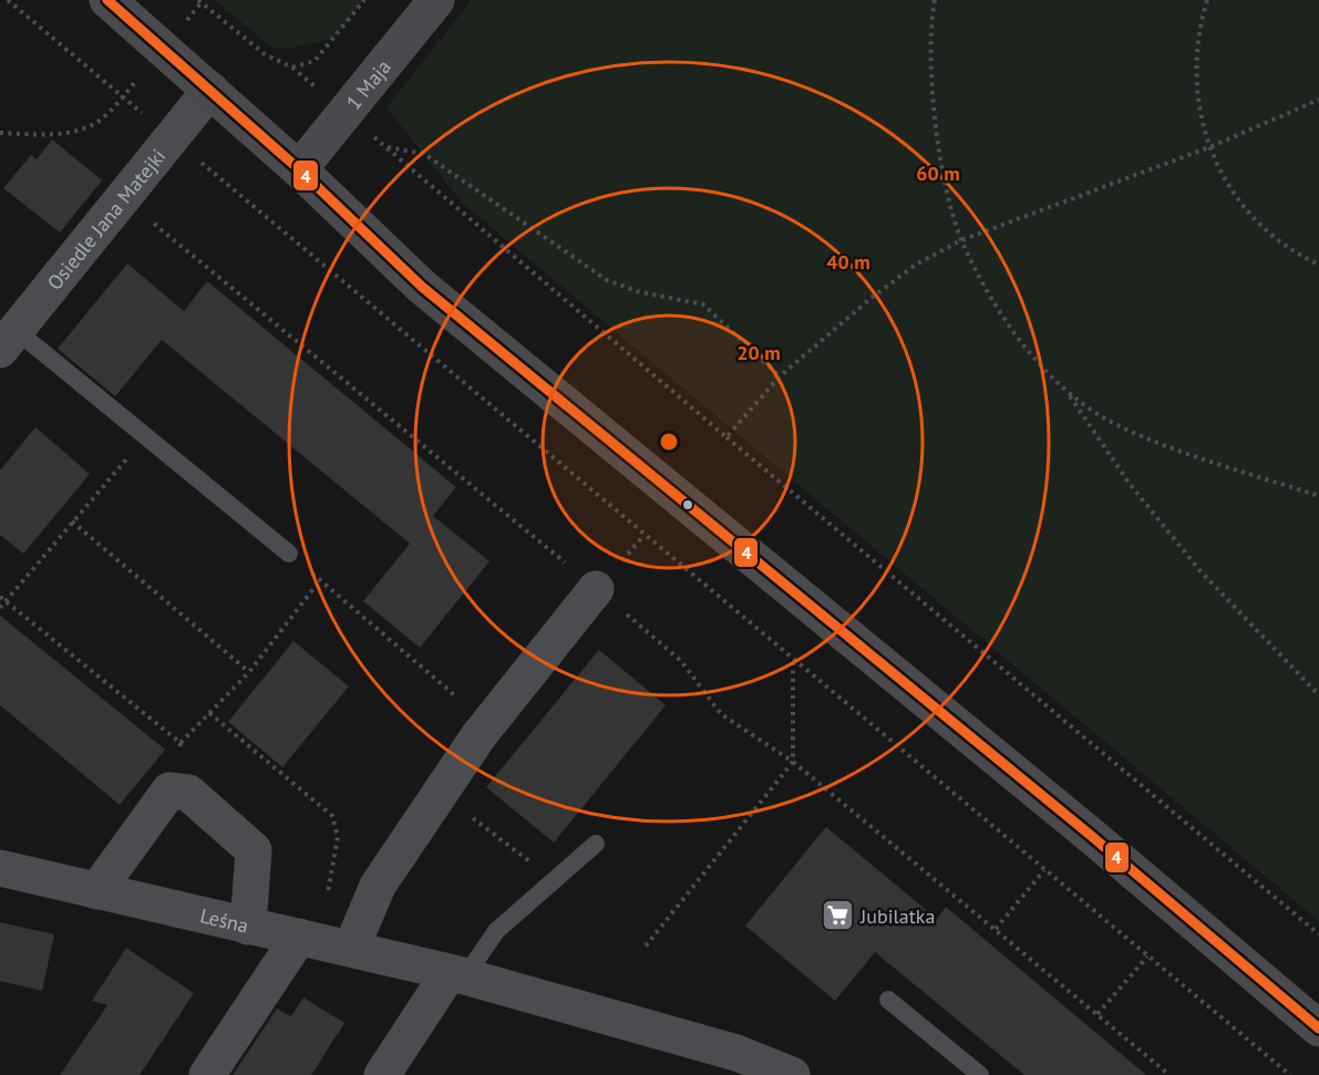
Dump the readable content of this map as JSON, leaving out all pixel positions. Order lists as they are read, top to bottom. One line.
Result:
{"streets":{"street":["1 Maja","Osiedle Jana Matejki","Leśna"]},"places":{"supermarket":["Jubilatka"]},"lines":["transit line 4"],"rings":["60 m","40 m","20 m"]}
